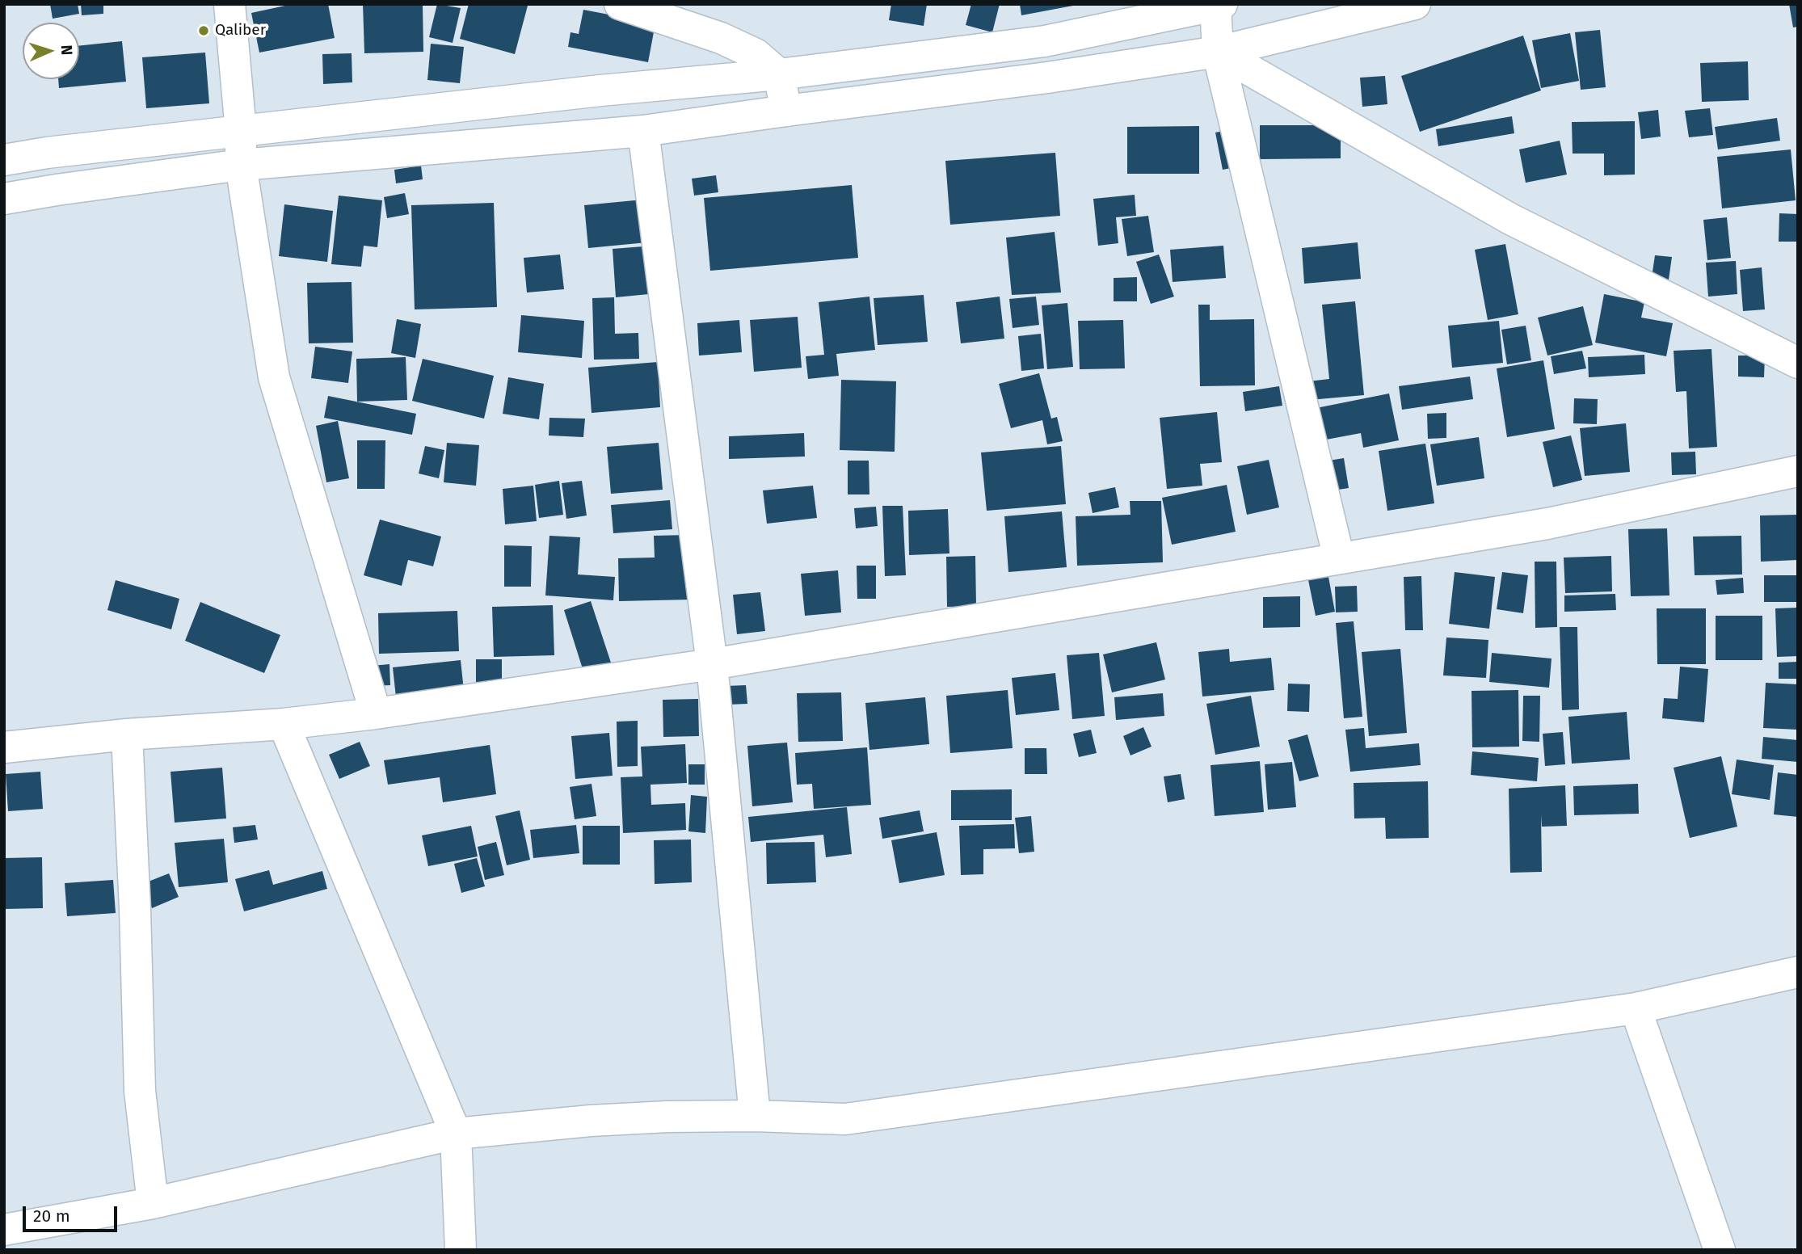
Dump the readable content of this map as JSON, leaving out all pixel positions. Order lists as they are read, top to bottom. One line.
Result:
{"places":["Qaliber"],"scale_bar":"20 m","north":"right"}
